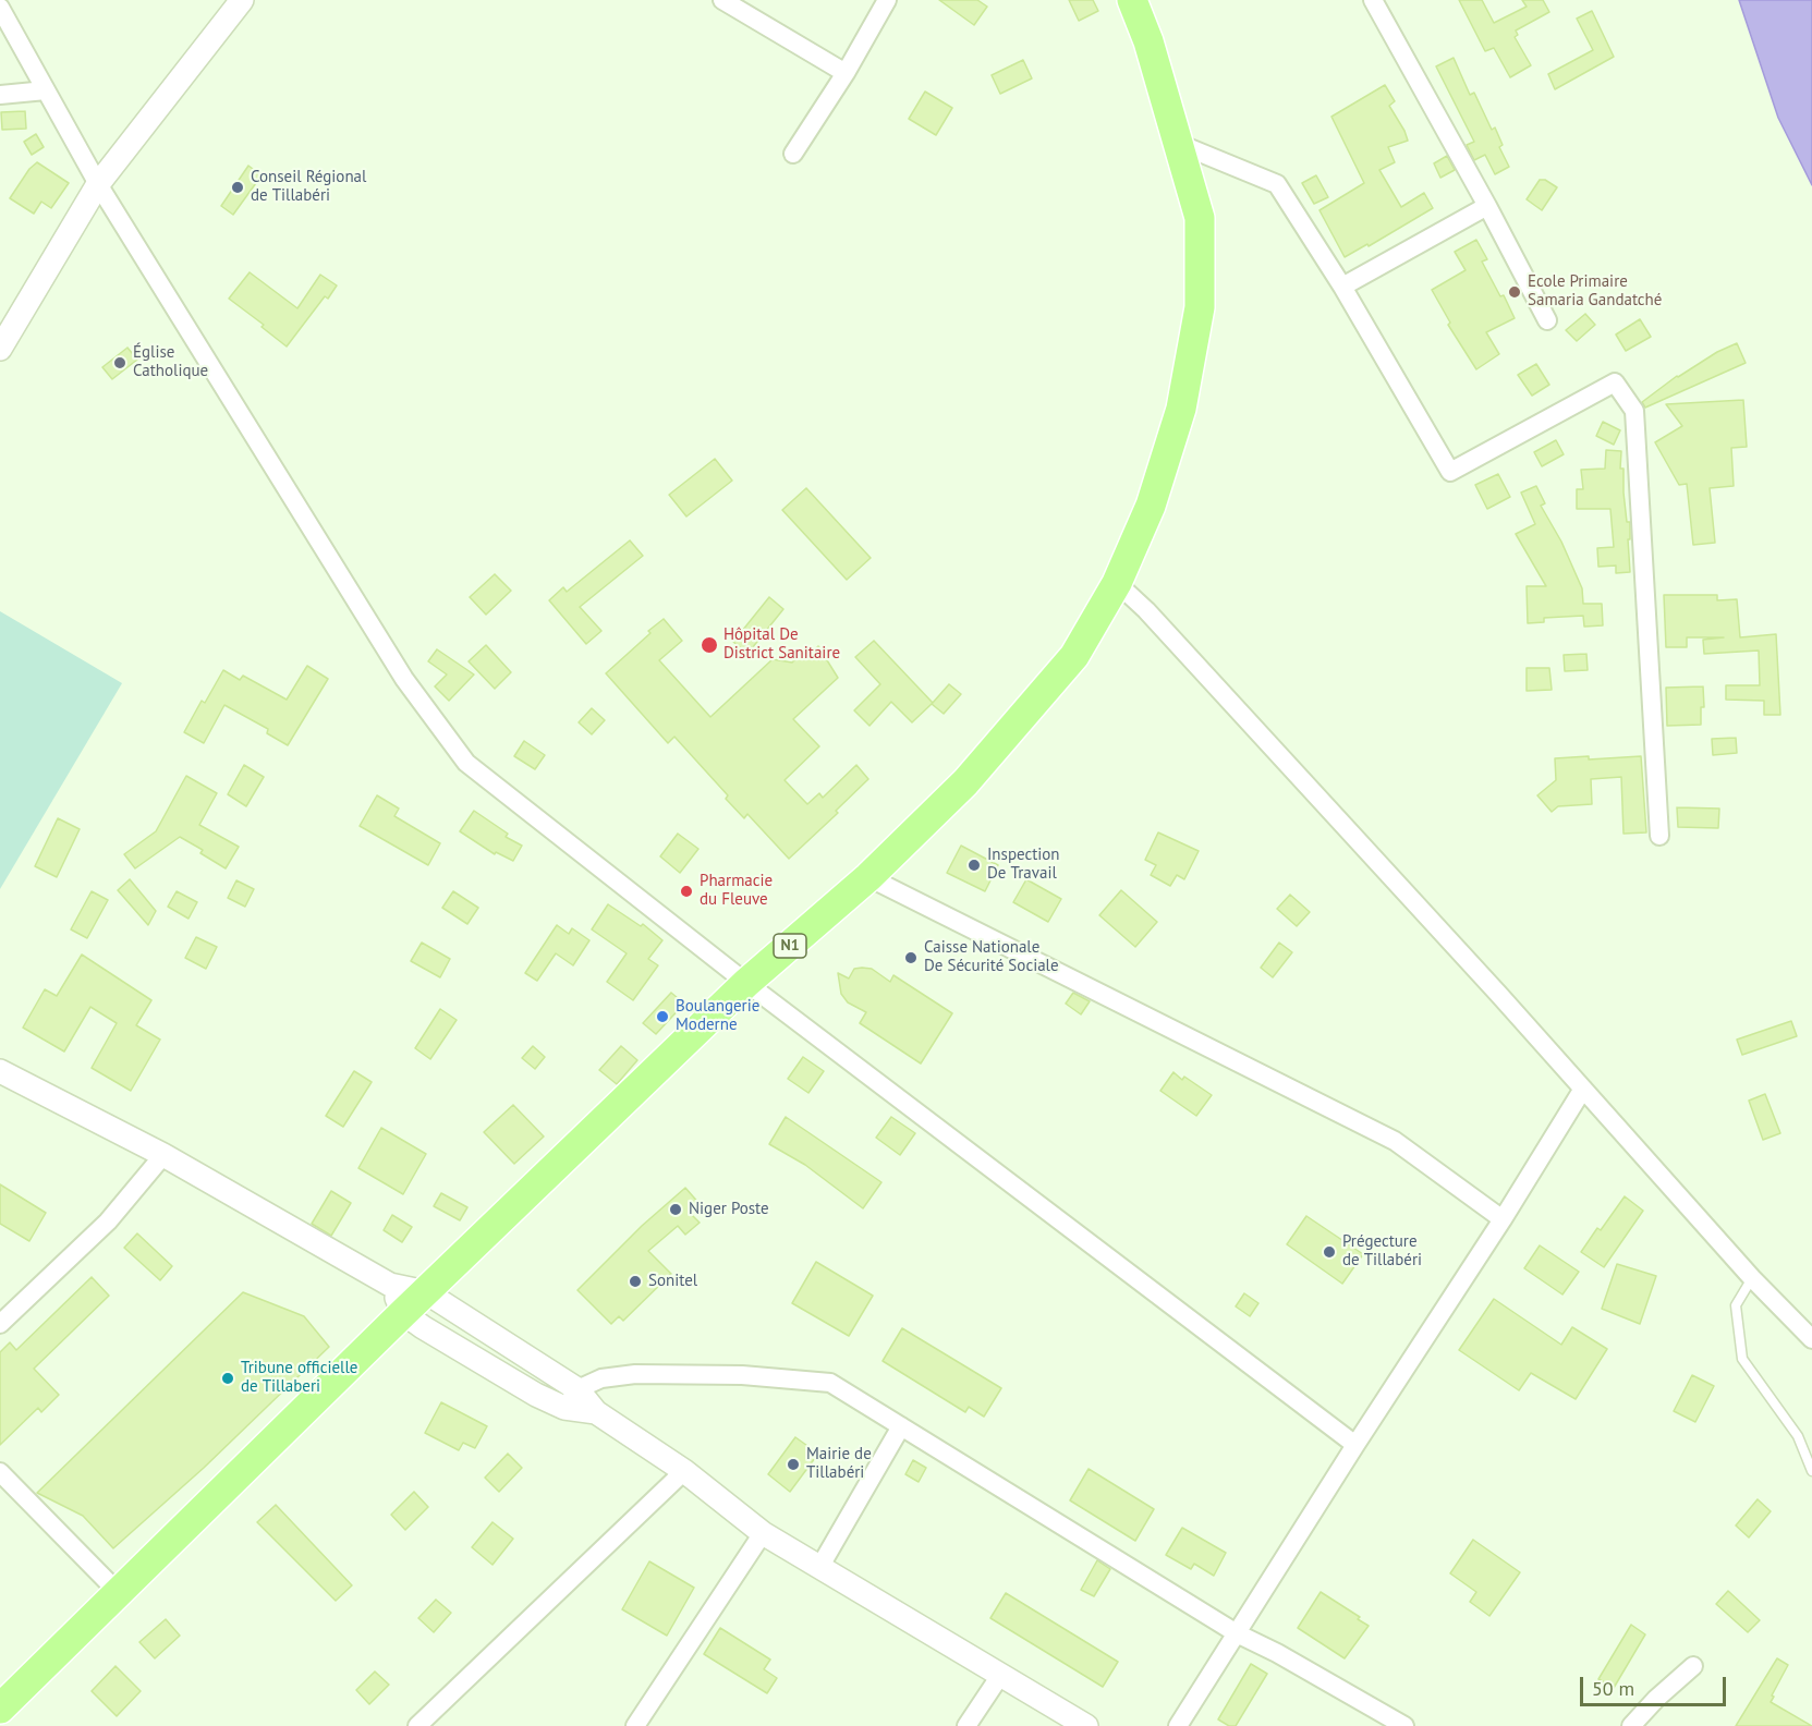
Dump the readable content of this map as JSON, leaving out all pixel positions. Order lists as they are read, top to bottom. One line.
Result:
{"streets":{"main road":["N1"]},"places":["Conseil Régional de Tillabéri","Ecole Primaire Samaria Gandatché","Église Catholique","Hôpital De District Sanitaire","Inspection De Travail","Pharmacie du Fleuve","Caisse Nationale De Sécurité Sociale","Boulangerie Moderne","Niger Poste","Prégecture de Tillabéri","Sonitel","Tribune officielle de Tillaberi","Mairie de Tillabéri"],"scale_bar":"50 m"}
